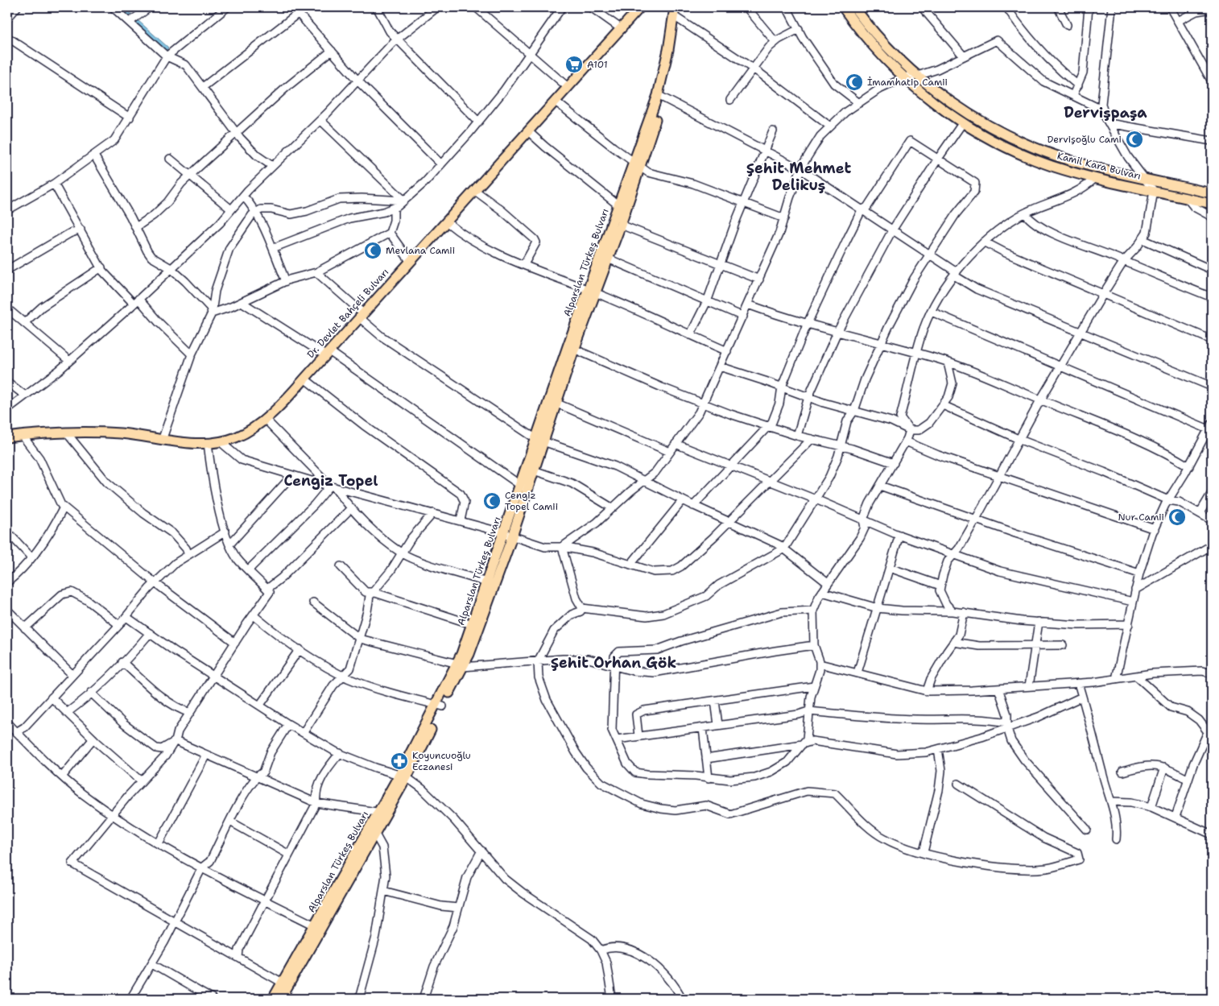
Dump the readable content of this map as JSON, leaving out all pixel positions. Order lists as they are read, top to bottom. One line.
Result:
{"streets":{"main road":["Kamil Kara Bulvarı","Alparslan Türkeş Bulvarı","Dr. Devlet Bahçeli Bulvarı"]},"districts":["Dervişpaşa","Şehit Mehmet Delikuş","Cengiz Topel","Şehit Orhan Gök"],"places":{"supermarket":["A101"],"mosque":["İmamhatip Camii","Dervişoğlu Cami","Mevlana Camii","Cengiz Topel Camii","Nur Camii"],"pharmacy":["Koyuncuoğlu Eczanesi"]}}
